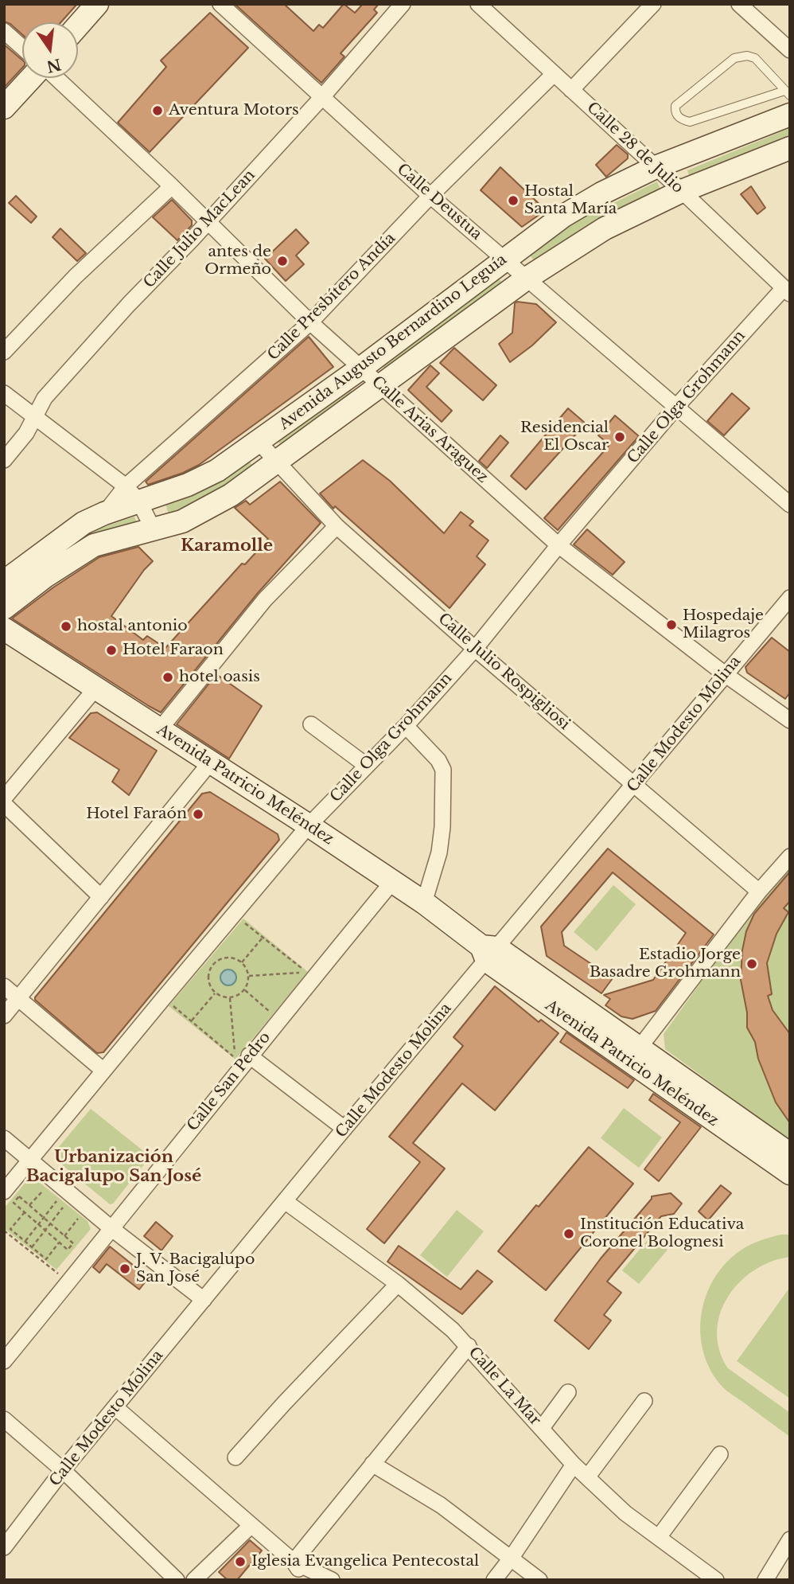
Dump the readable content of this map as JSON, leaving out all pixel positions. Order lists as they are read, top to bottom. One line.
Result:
{"streets":{"main road":["Avenida Augusto Bernardino Leguía","Avenida Patricio Meléndez"],"street":["Calle 28 de Julio","Calle Deustua","Calle Julio MacLean","Calle Presbítero Andía","Calle Olga Grohmann","Calle Arias Araguez","Calle Julio Rospigliosi","Calle Modesto Molina","Calle San Pedro","Calle La Mar"]},"crossings":[["Calle 28 de Julio","Calle Presbítero Andía"],["Calle 28 de Julio","Avenida Augusto Bernardino Leguía"],["Calle 28 de Julio","Calle Olga Grohmann"],["Calle Deustua","Calle Julio MacLean"],["Calle Deustua","Calle Presbítero Andía"],["Calle Deustua","Avenida Augusto Bernardino Leguía"],["Calle Deustua","Calle Olga Grohmann"],["Calle Julio MacLean","Calle Arias Araguez"],["Calle Presbítero Andía","Avenida Augusto Bernardino Leguía"],["Calle Presbítero Andía","Calle Arias Araguez"],["Avenida Augusto Bernardino Leguía","Calle Arias Araguez"],["Avenida Augusto Bernardino Leguía","Calle Julio Rospigliosi"],["Calle Olga Grohmann","Calle Arias Araguez"],["Calle Olga Grohmann","Calle Julio Rospigliosi"],["Calle Olga Grohmann","Avenida Patricio Meléndez"],["Calle Arias Araguez","Calle Modesto Molina"],["Calle Julio Rospigliosi","Calle Modesto Molina"],["Calle Modesto Molina","Avenida Patricio Meléndez"],["Calle Modesto Molina","Calle La Mar"],["Avenida Patricio Meléndez","Calle San Pedro"]],"districts":["Karamolle","Urbanización Bacigalupo San José"],"places":["Aventura Motors","Hostal Santa María","antes de Ormeño","Residencial El Oscar","Hospedaje Milagros","hostal antonio","Hotel Faraon","hotel oasis","Hotel Faraón","Estadio Jorge Basadre Grohmann","Institución Educativa Coronel Bolognesi","J. V. Bacigalupo San José","Iglesia Evangelica Pentecostal"],"north":"bottom"}
